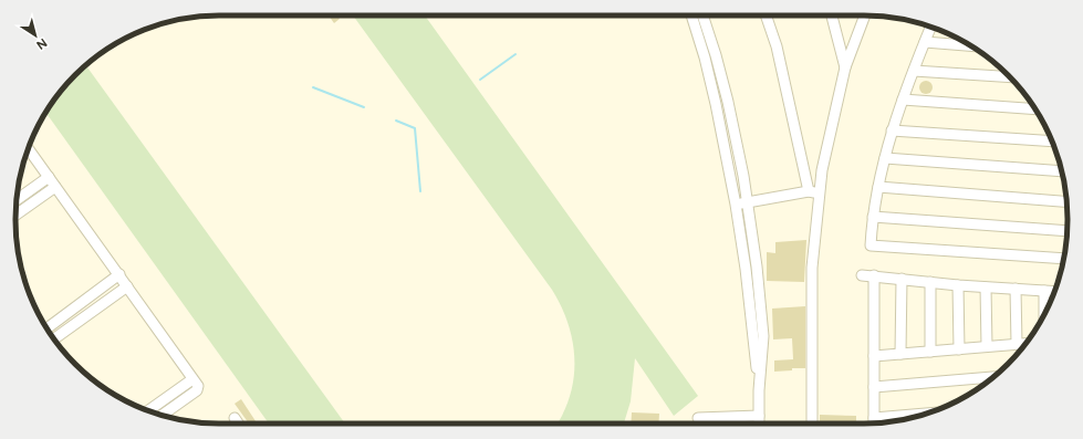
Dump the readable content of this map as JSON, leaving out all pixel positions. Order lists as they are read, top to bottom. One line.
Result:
{"north":"bottom right"}
